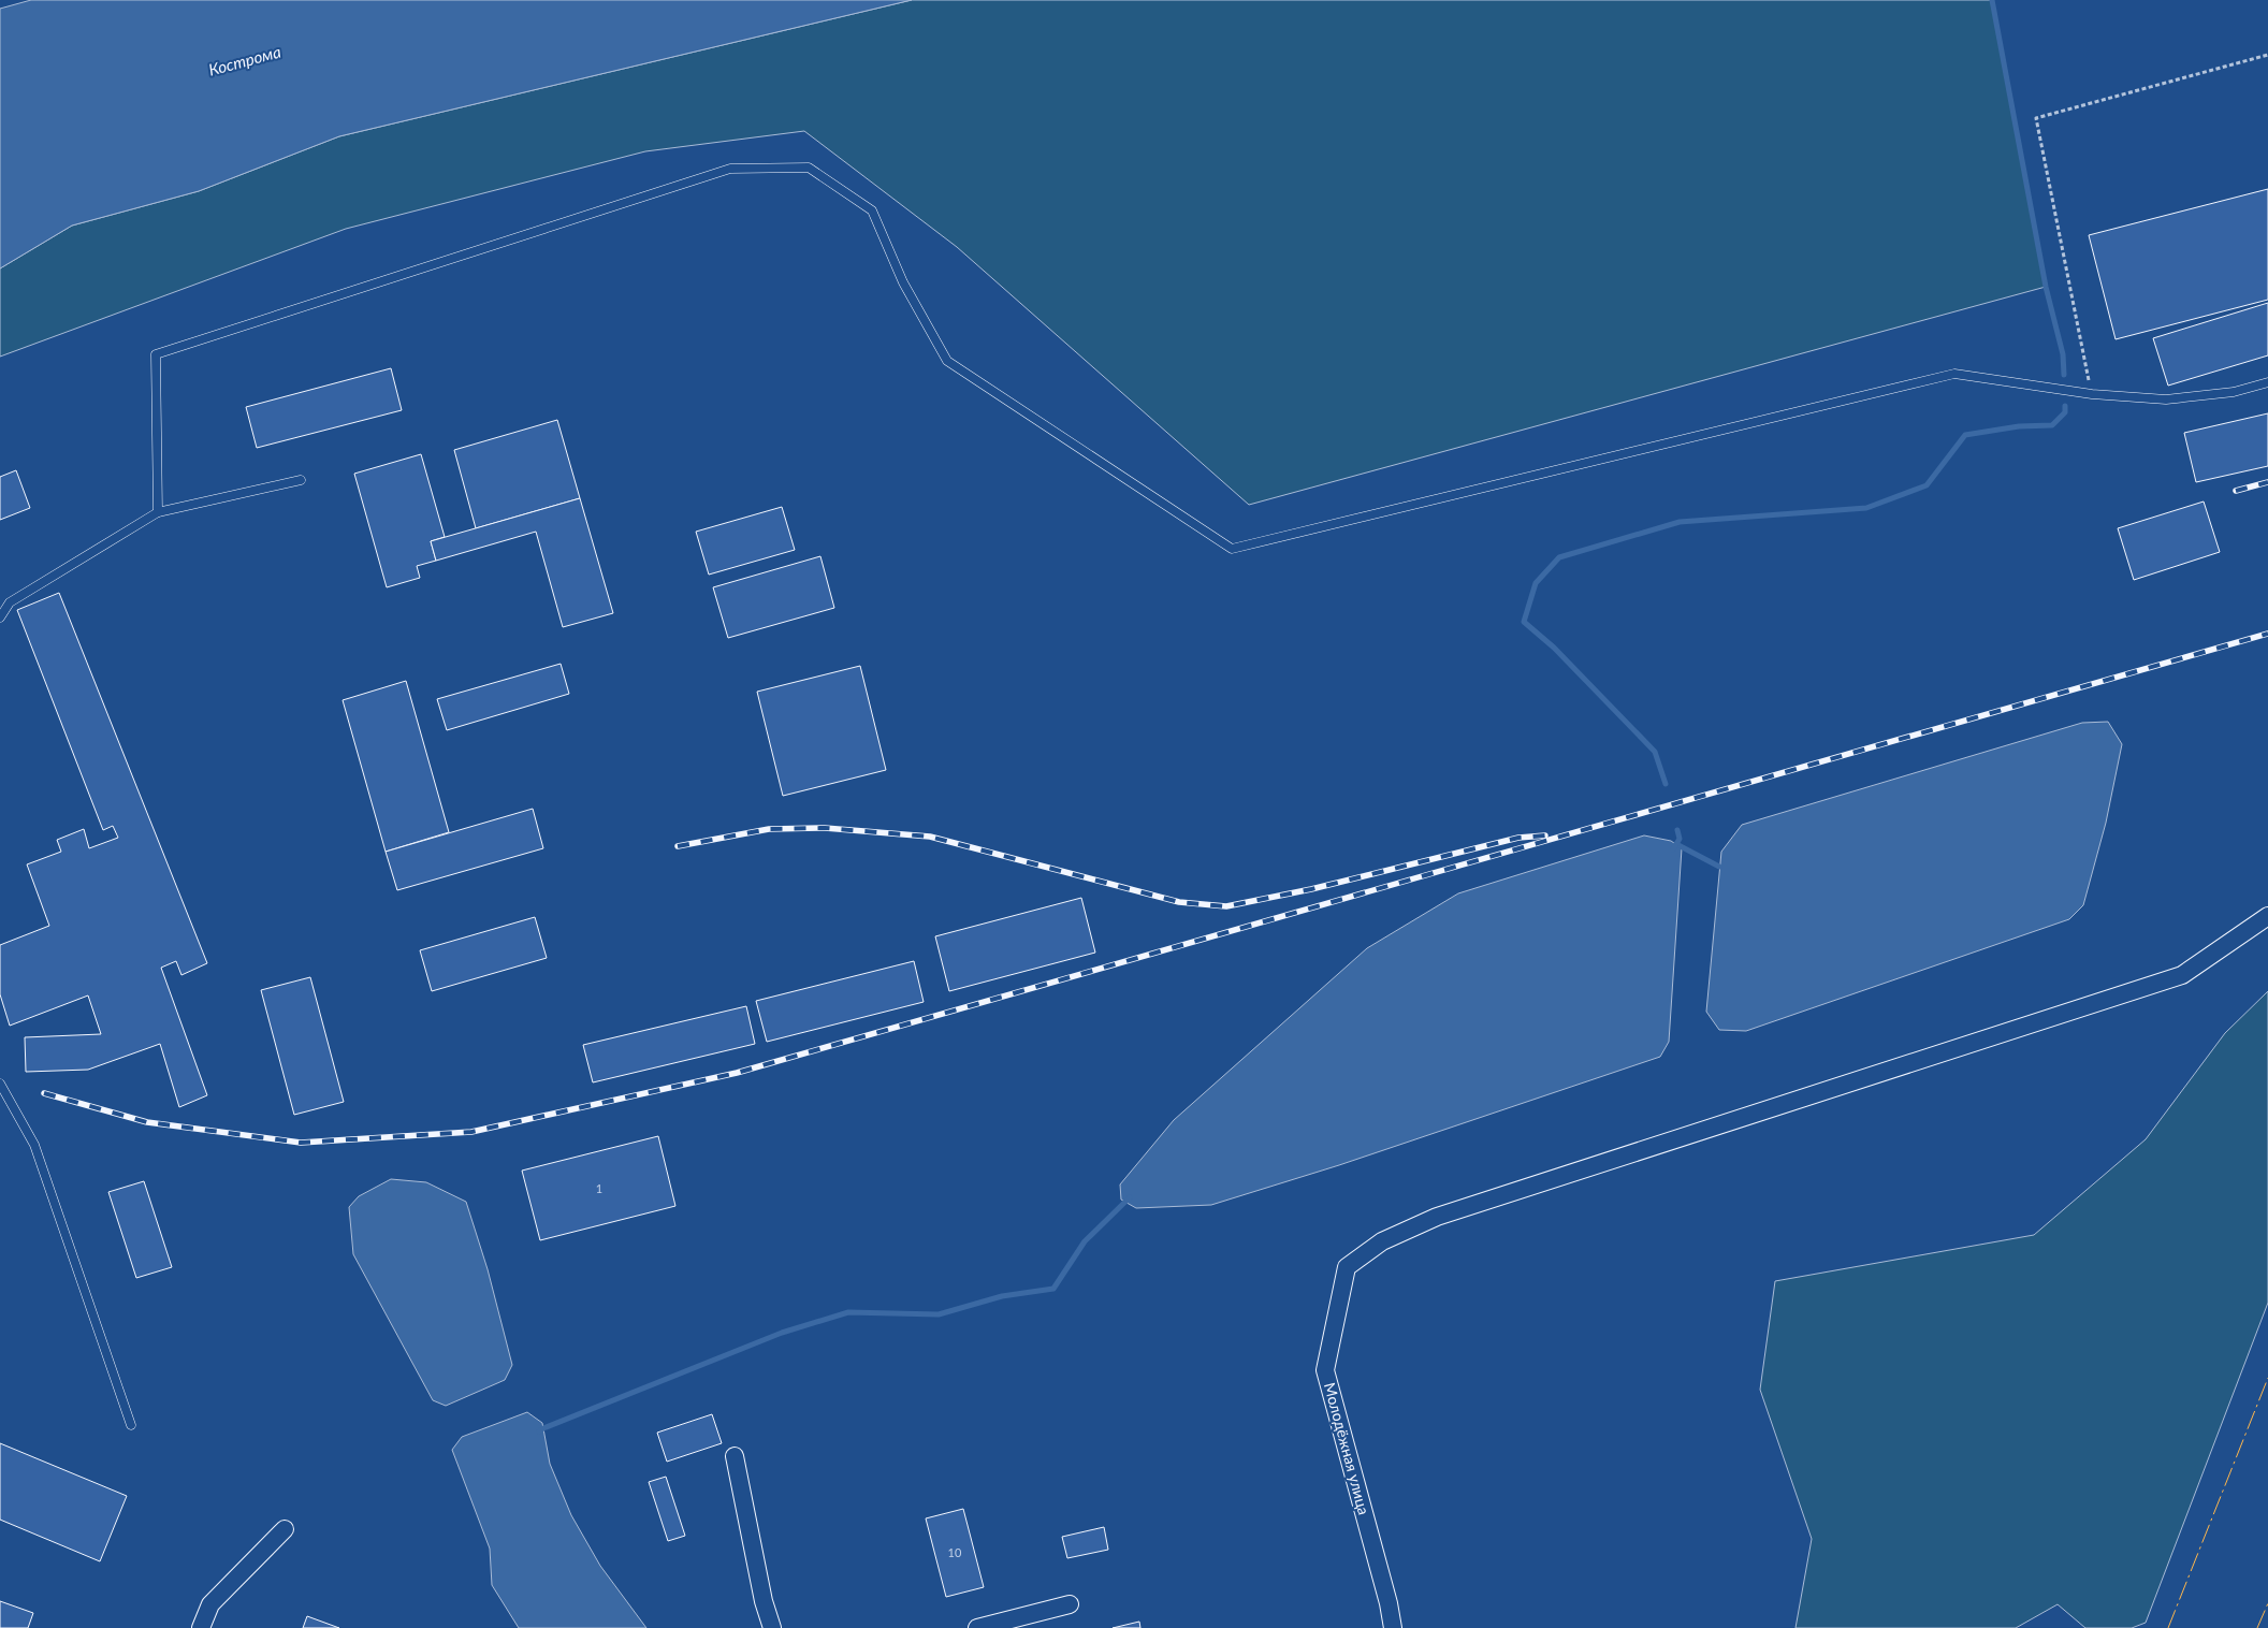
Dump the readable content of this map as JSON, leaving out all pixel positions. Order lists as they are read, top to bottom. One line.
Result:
{"streets":{"street":["Молодёжная улица"]},"water":["Кострома"],"house_numbers":["1","10"]}
